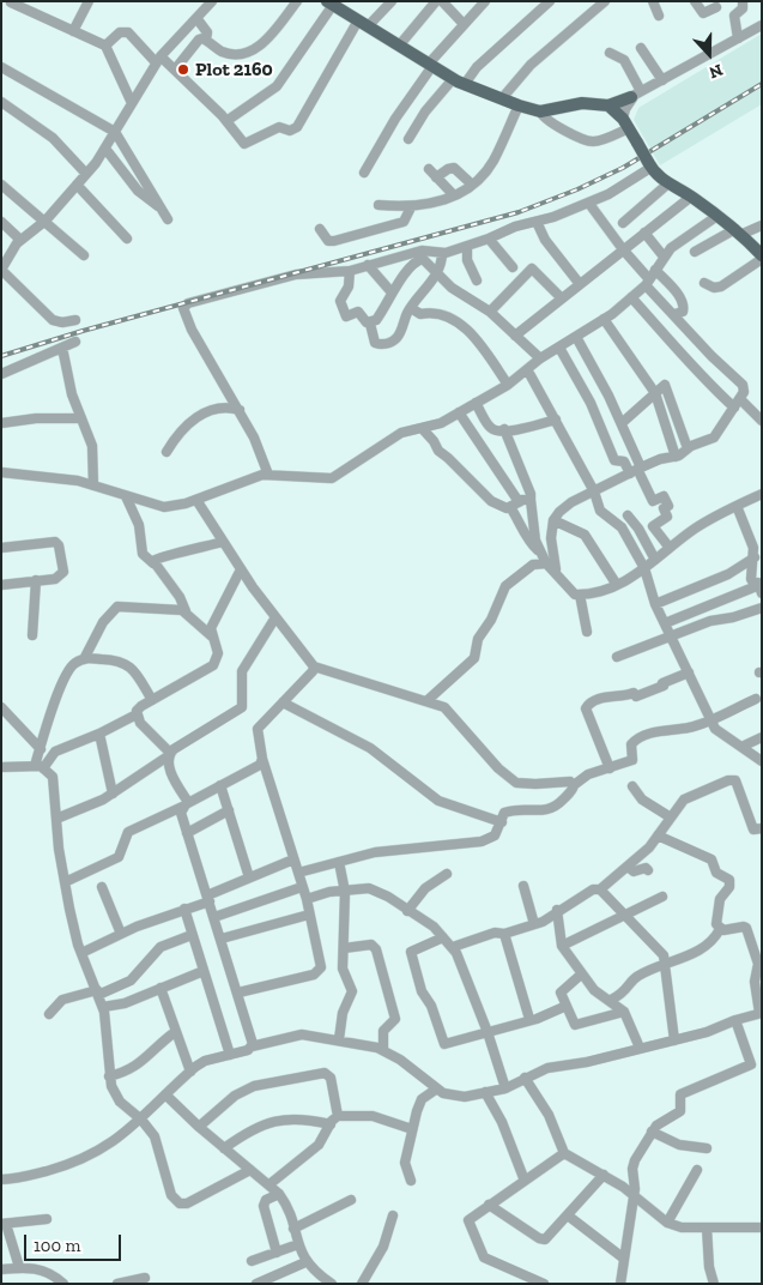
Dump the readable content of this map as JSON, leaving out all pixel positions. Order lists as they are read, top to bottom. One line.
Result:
{"places":["Plot 2160"],"scale_bar":"100 m","north":"bottom"}
